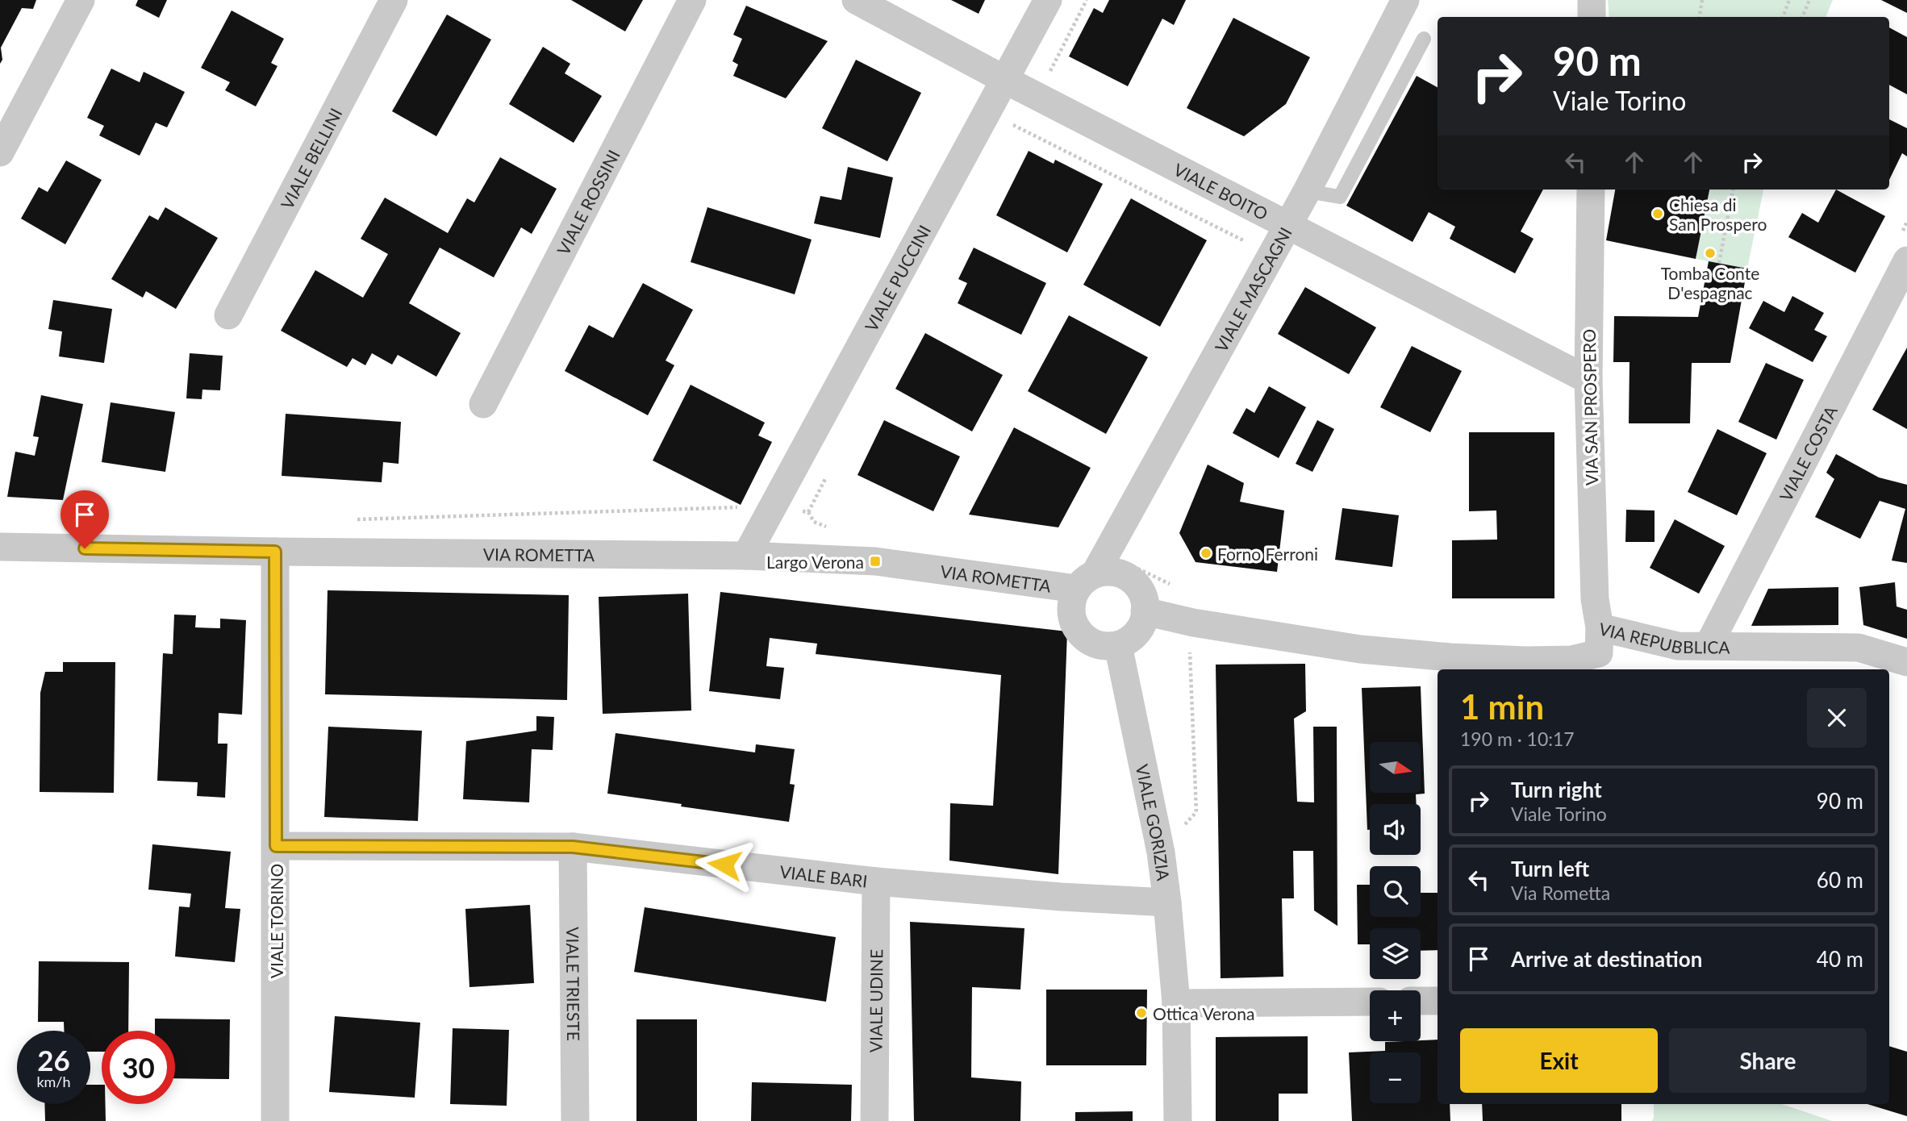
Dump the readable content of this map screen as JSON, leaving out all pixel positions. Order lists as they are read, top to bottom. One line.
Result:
{"streets":{"street":["VIALE BELLINI","VIALE BOITO","VIALE ROSSINI","VIALE PUCCINI","VIALE MASCAGNI","VIA SAN PROSPERO","VIALE COSTA","VIA ROMETTA","VIA REPUBBLICA","VIALE GORIZIA","VIALE BARI","VIALE TORINO","VIALE TRIESTE","VIALE UDINE"]},"crossings":[["VIALE BOITO","VIALE PUCCINI"],["VIALE BOITO","VIALE MASCAGNI"],["VIALE BOITO","VIA SAN PROSPERO"],["VIALE PUCCINI","VIA ROMETTA"],["VIALE MASCAGNI","VIA ROMETTA"],["VIALE MASCAGNI","VIA REPUBBLICA"],["VIALE MASCAGNI","VIALE GORIZIA"],["VIA SAN PROSPERO","VIA REPUBBLICA"],["VIALE COSTA","VIA REPUBBLICA"],["VIA ROMETTA","VIA REPUBBLICA"],["VIA ROMETTA","VIALE GORIZIA"],["VIA ROMETTA","VIALE TORINO"],["VIA REPUBBLICA","VIALE GORIZIA"],["VIALE GORIZIA","VIALE BARI"],["VIALE BARI","VIALE TORINO"],["VIALE BARI","VIALE TRIESTE"],["VIALE BARI","VIALE UDINE"]],"places":{"other":["Chiesa di San Prospero","Tomba Conte D'espagnac","Forno Ferroni","Ottica Verona"],"transit":["Largo Verona"]},"north":"right","page":{"turn":["90 m","Viale Torino"],"heading":["1 min","190 m · 10:17"],"map_buttons":["+","−"],"list":[{"name":"Turn right","note":"Viale Torino","value":"90 m"},{"name":"Turn left","note":"Via Rometta","value":"60 m"},{"name":"Arrive at destination","value":"40 m"}],"buttons":["Exit","Share"],"speed":"26 km/h","limit":"30"}}
